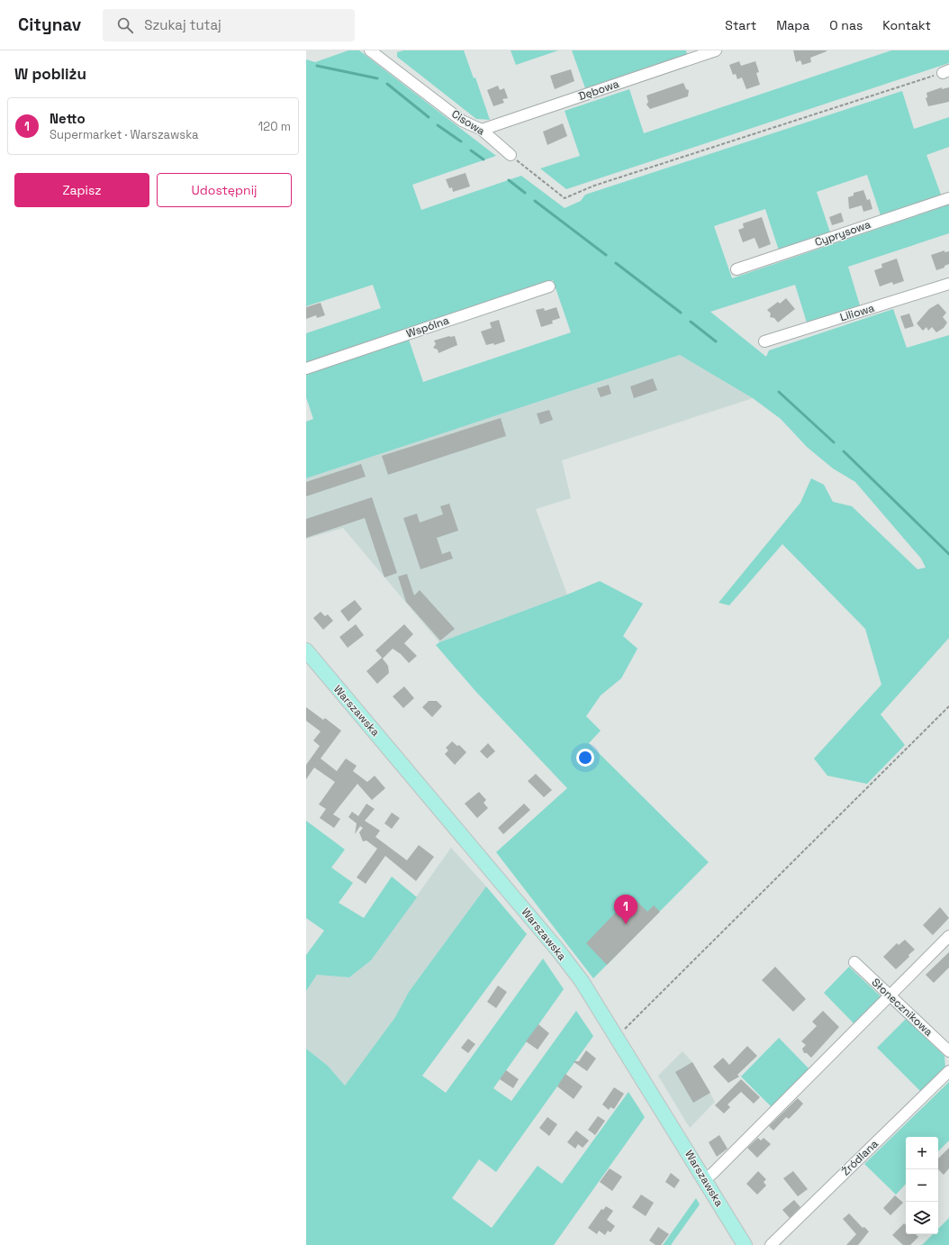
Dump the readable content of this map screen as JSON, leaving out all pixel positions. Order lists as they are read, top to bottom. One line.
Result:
{"streets":{"main road":["Warszawska"],"street":["Dębowa","Cisowa","Cyprysowa","Liliowa","Wspólna","Słonecznikowa","Źródlana"]},"crossings":[["Dębowa","Cisowa"]],"page":{"header":"Citynav","search":"Szukaj tutaj","nav":["Start","Mapa","O nas","Kontakt"],"heading":"W pobliżu","list":[{"mark":"1","name":"Netto","note":"Supermarket · Warszawska","value":"120 m"}],"buttons":["Zapisz","Udostępnij"],"pins":"1","map_buttons":["+","−"]}}
